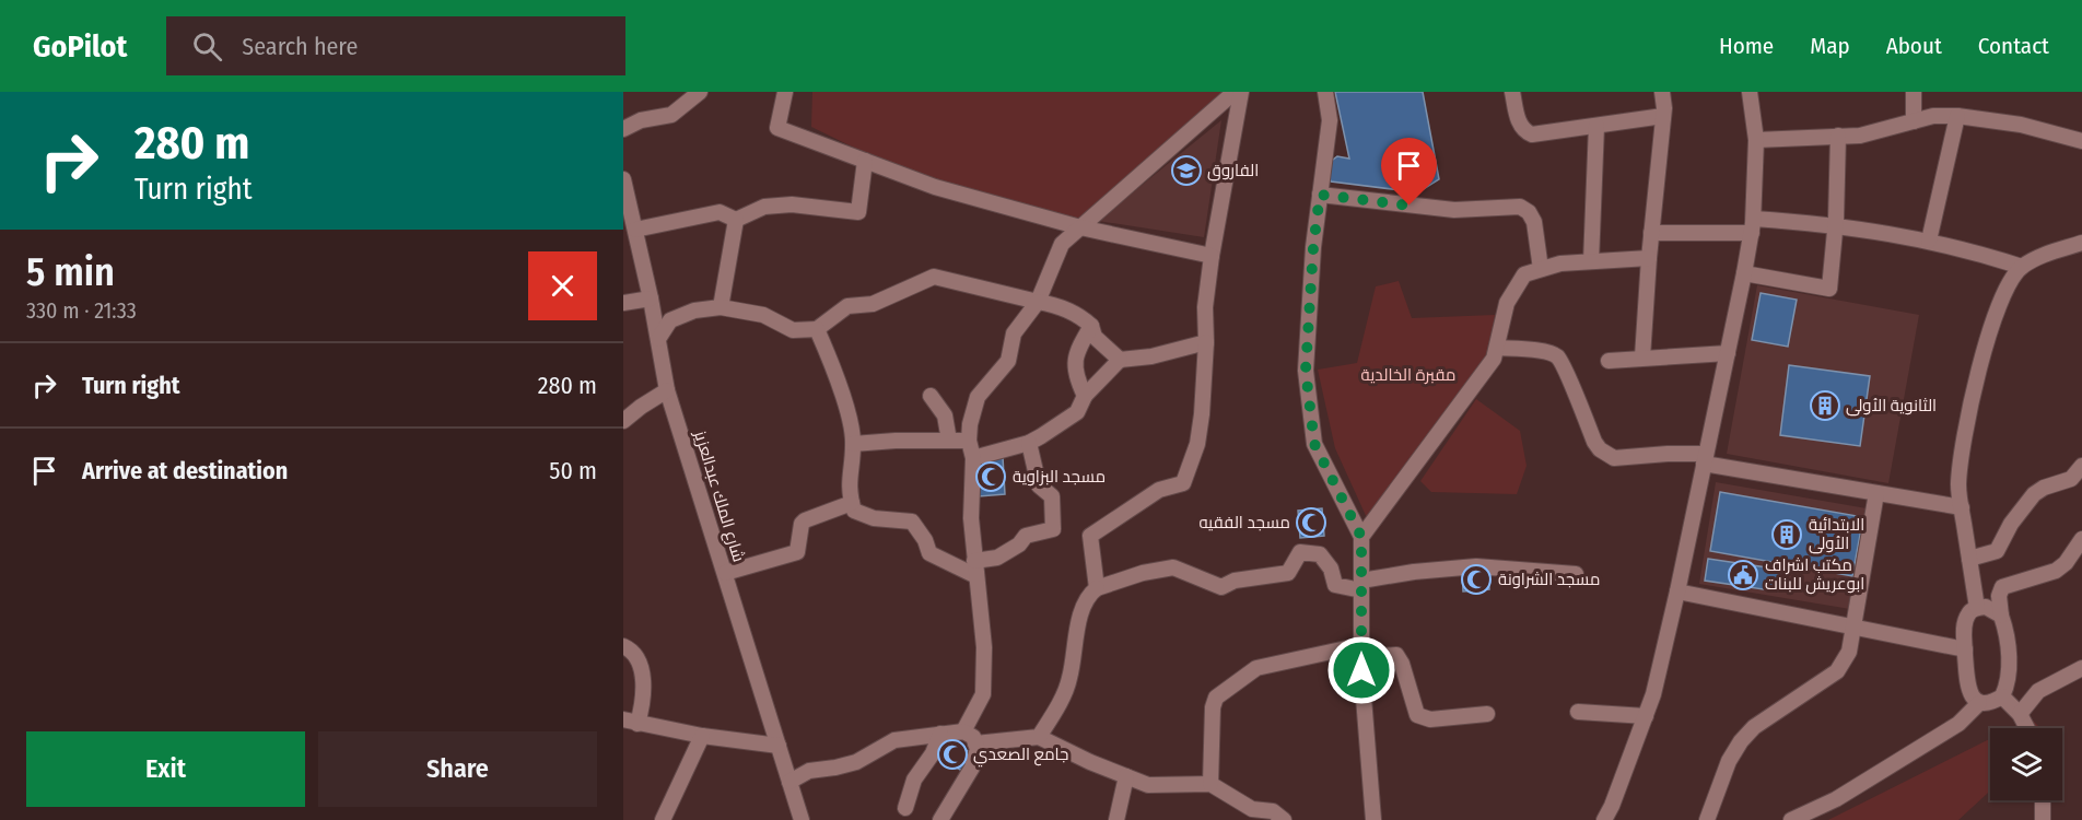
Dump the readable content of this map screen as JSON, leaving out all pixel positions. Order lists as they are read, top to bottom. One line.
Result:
{"streets":{"street":["شارع الملك عبدالعزيز"]},"parks":["مقبرة الخالدية"],"places":{"school or university":["الفاروق"],"building":["الثانوية الأولى","الابتدائية الأولى"],"mosque":["مسجد البزاوية","مسجد الفقيه","مسجد الشراونة","جامع الصعدي"],"public building":["مكتب اشراف ابوعريش للبنات"]},"page":{"header":"GoPilot","search":"Search here","nav":["Home","Map","About","Contact"],"turn":["280 m","Turn right"],"heading":["5 min","330 m · 21:33"],"list":[{"name":"Turn right","value":"280 m"},{"name":"Arrive at destination","value":"50 m"}],"buttons":["Exit","Share"]}}
